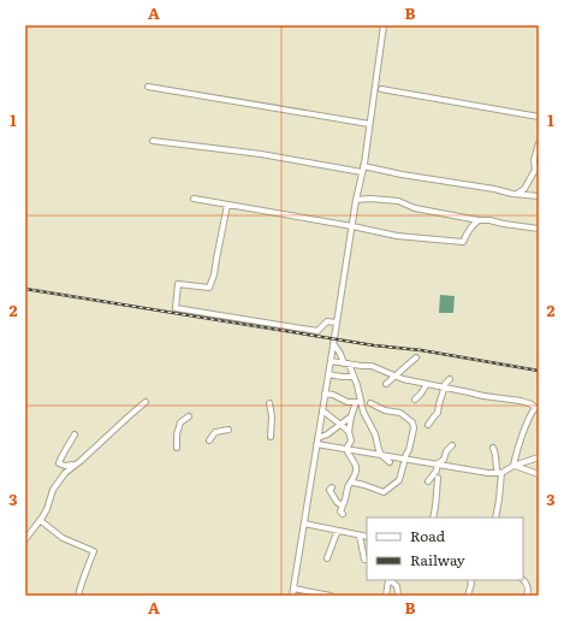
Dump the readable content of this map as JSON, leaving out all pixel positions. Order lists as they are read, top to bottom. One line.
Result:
{"legend":["Road","Railway"],"grid":{"columns":["A","B"],"rows":["1","2","3"]}}
